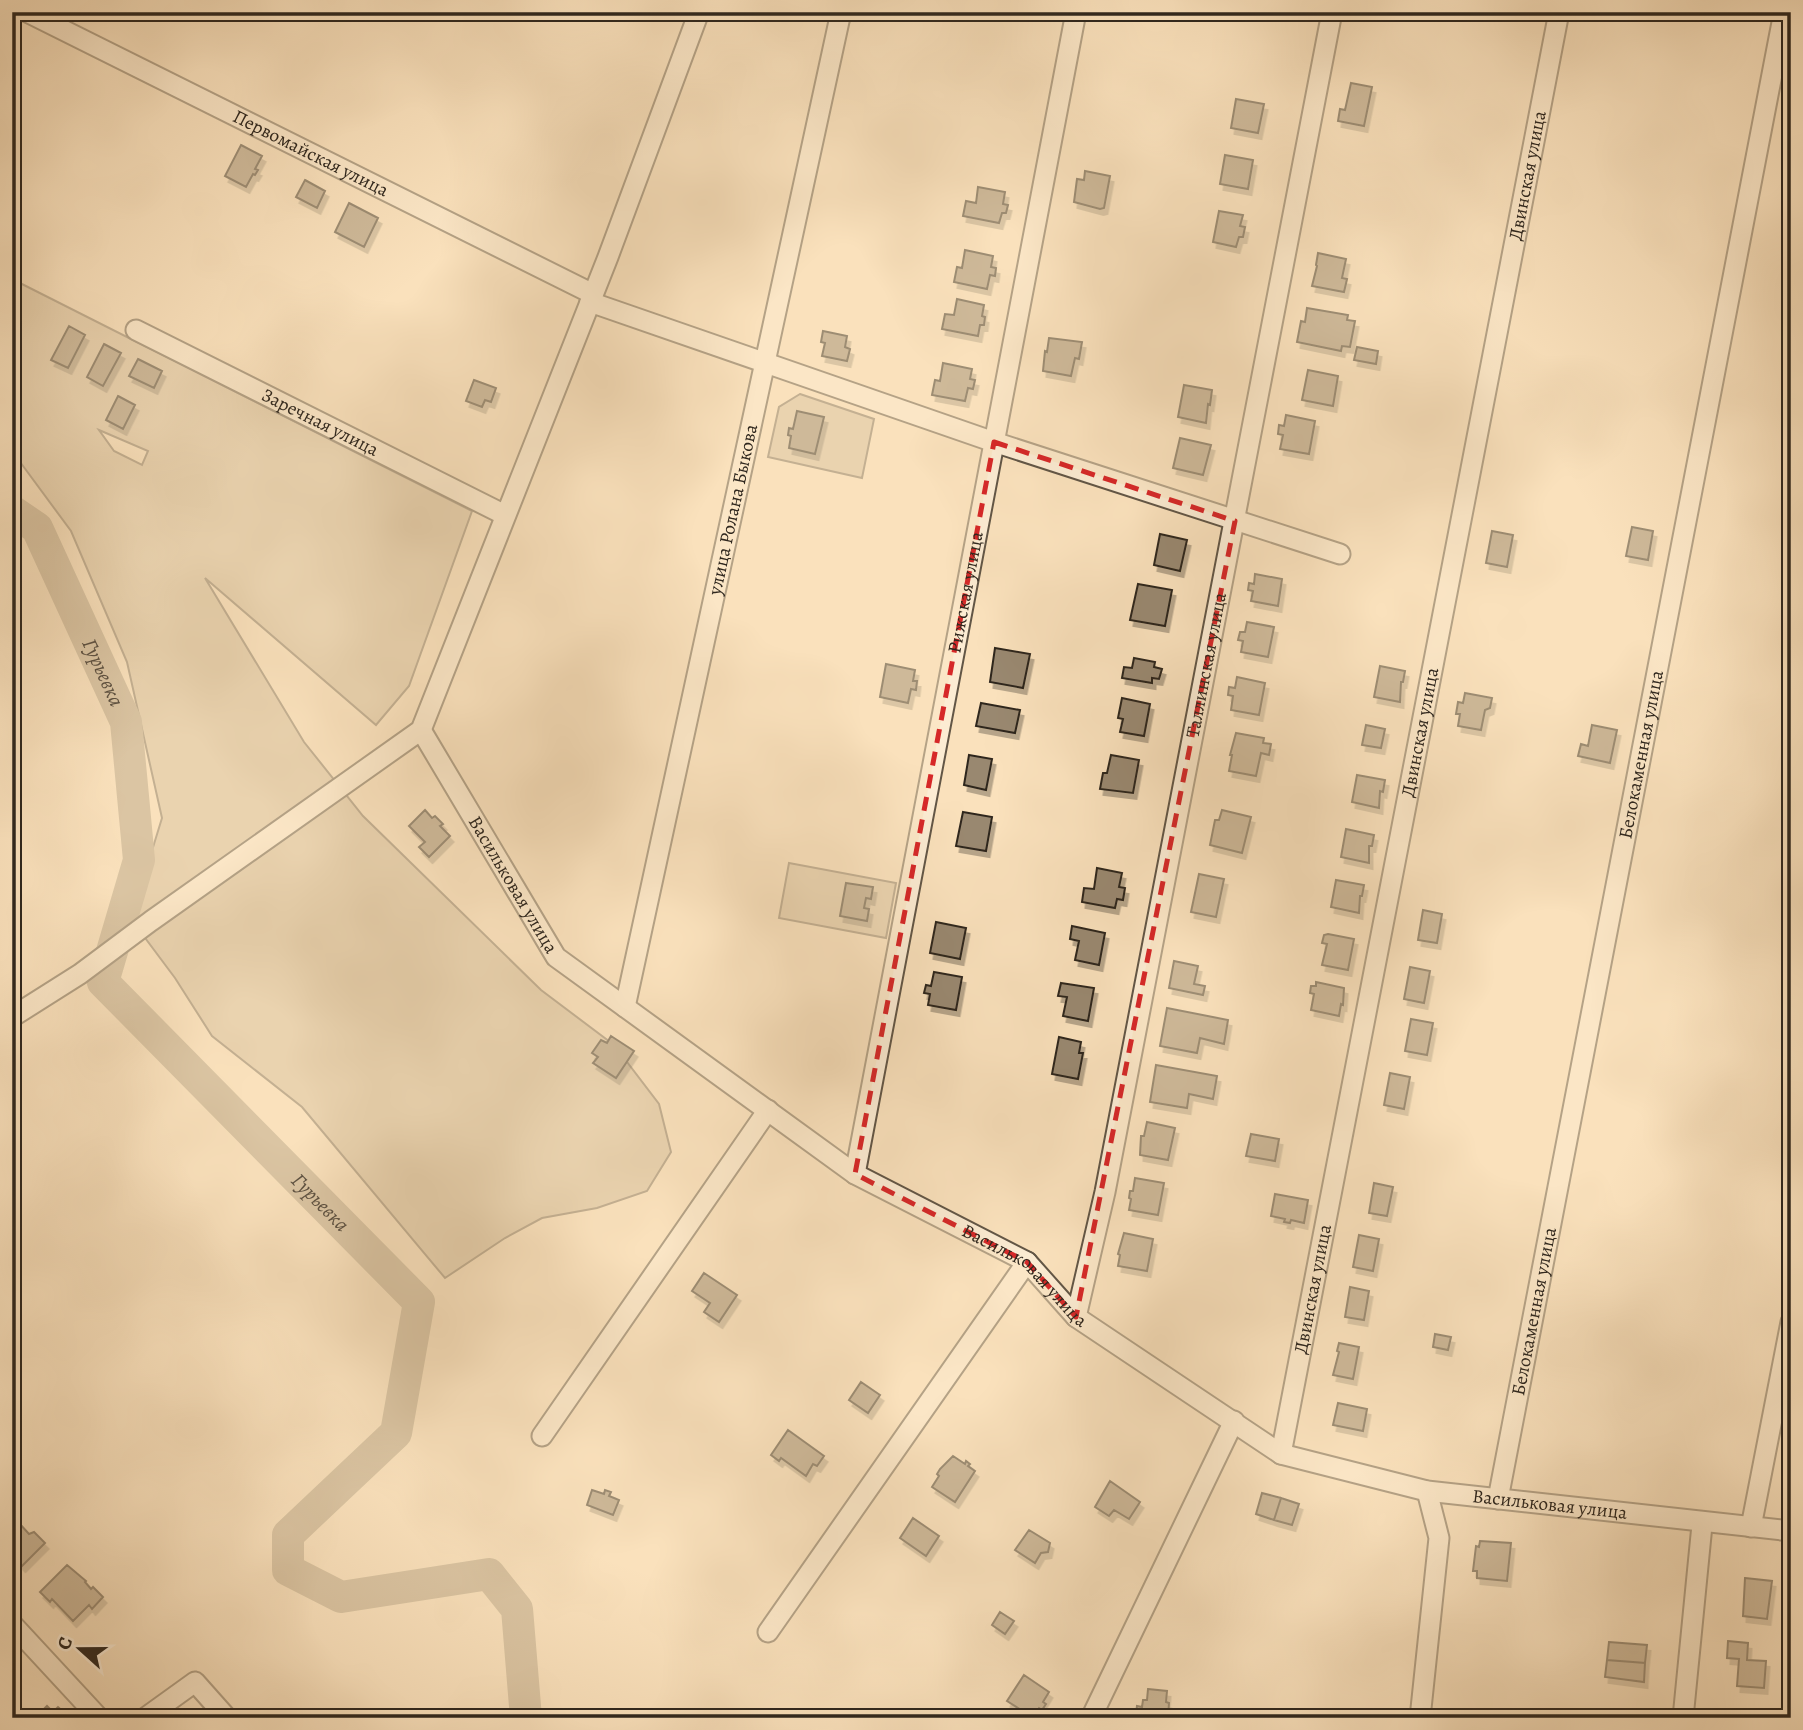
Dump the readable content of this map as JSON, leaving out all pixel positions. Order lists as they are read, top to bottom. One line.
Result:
{"streets":{"street":["Первомайская улица","Двинская улица","Заречная улица","улица Ролана Быкова","Рижская улица","Таллинская улица","Белокаменная улица","Васильковая улица"]},"crossings":[["Первомайская улица","улица Ролана Быкова"],["Первомайская улица","Рижская улица"],["Первомайская улица","Таллинская улица"],["Двинская улица","Васильковая улица"],["улица Ролана Быкова","Васильковая улица"],["Рижская улица","Васильковая улица"],["Таллинская улица","Васильковая улица"],["Белокаменная улица","Васильковая улица"]],"water":["Гурьевка"],"north":"left"}
